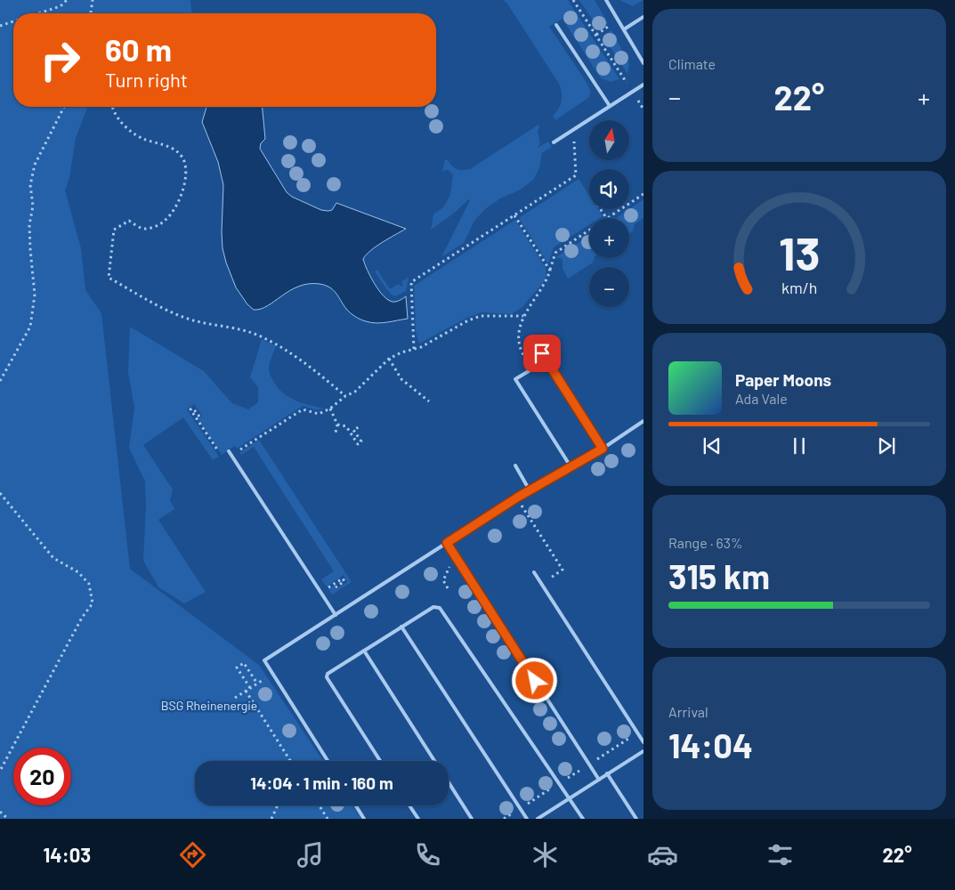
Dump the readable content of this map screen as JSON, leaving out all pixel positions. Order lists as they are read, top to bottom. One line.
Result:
{"parks":["BSG Rheinenergie"],"north":"top","page":{"tile":["Climate",["Range · 63%","315 km"],["Arrival","14:04"]],"turn":["60 m","Turn right"],"heat":["−","22°","+"],"map_buttons":["+","−"],"song":["Paper Moons","Ada Vale"],"limit":"20","trip":"14:04 · 1 min · 160 m","tabs":["14:03","22°"],"gauge":["13","km/h"]}}
